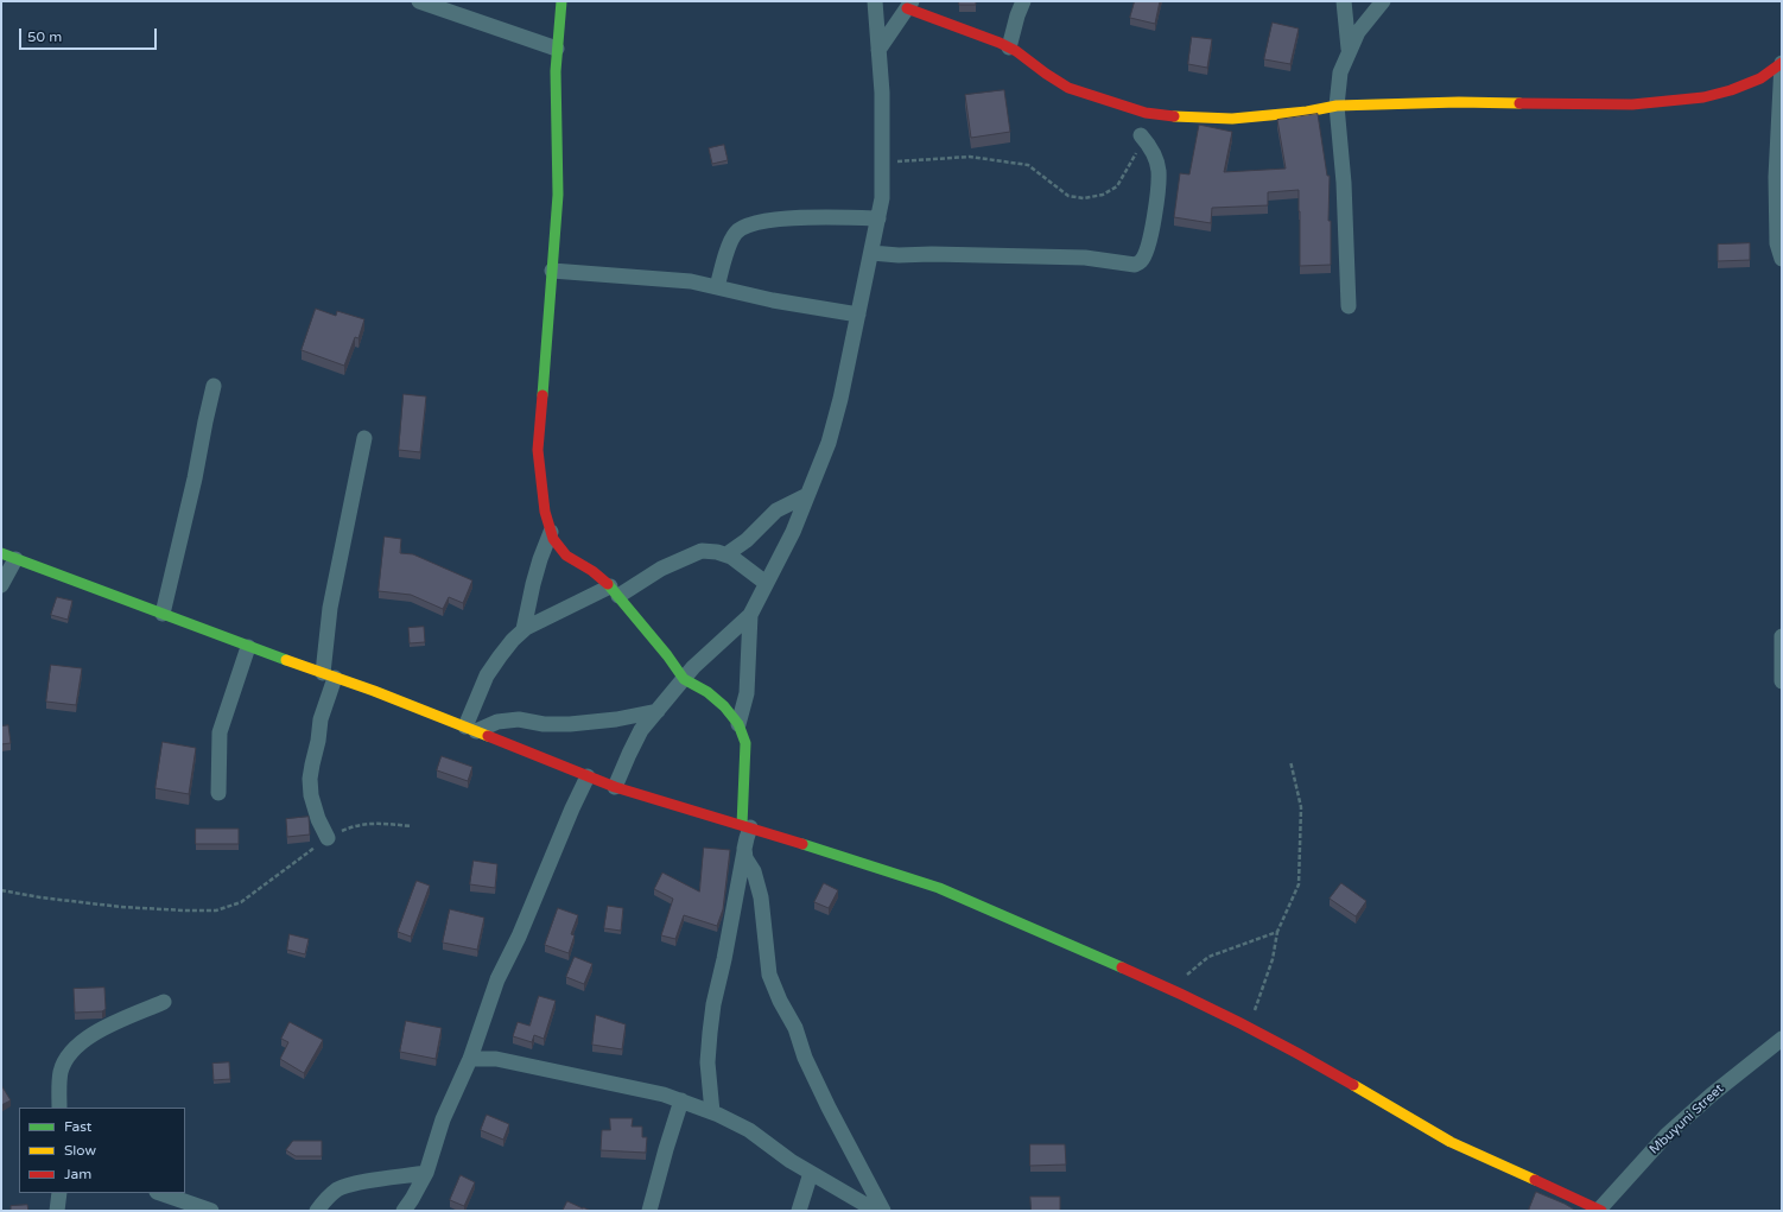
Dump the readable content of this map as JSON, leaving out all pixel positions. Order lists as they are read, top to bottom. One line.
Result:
{"streets":{"street":["Mbuyuni Street"]},"legend":["Fast","Slow","Jam"],"scale_bar":"50 m"}
